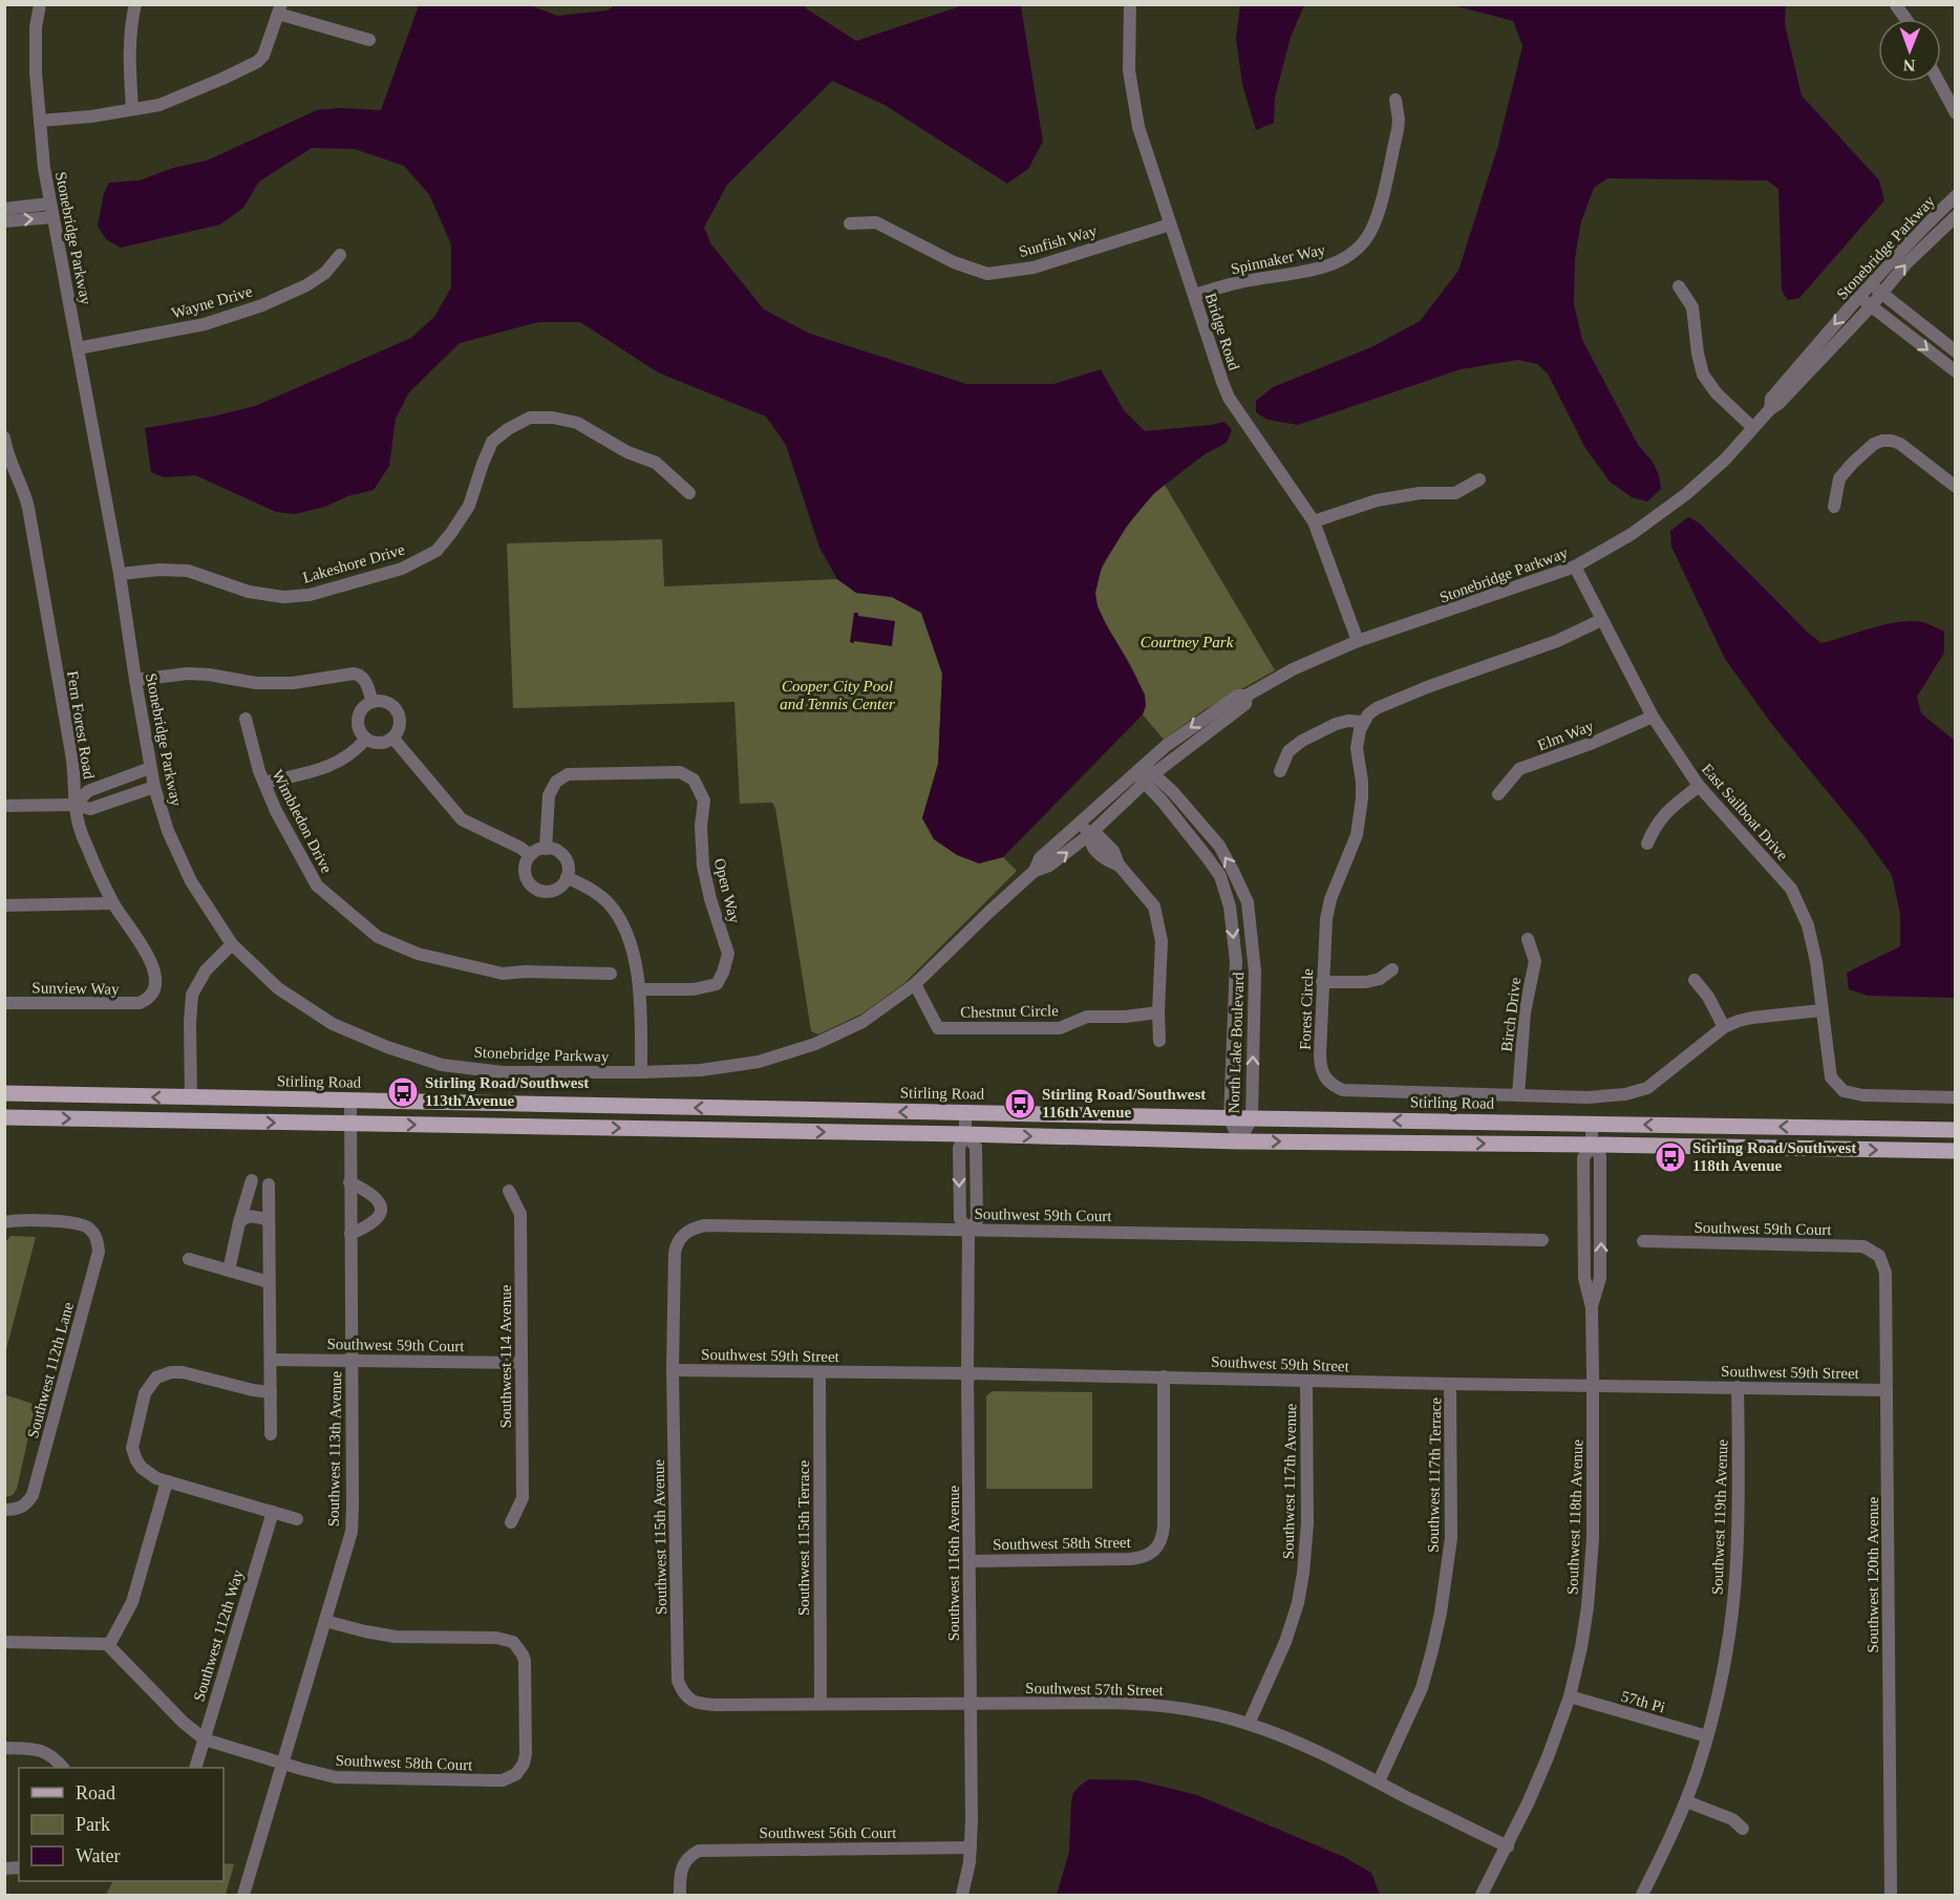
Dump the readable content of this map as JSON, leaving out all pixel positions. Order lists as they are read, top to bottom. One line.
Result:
{"streets":{"main road":["Stirling Road"],"street":["Stonebridge Parkway","Sunfish Way","Spinnaker Way","Wayne Drive","Bridge Road","Lakeshore Drive","Fern Forest Road","Elm Way","East Sailboat Drive","Wimbledon Drive","Open Way","Sunview Way","Forest Circle","Chestnut Circle","Birch Drive","North Lake Boulevard","Southwest 59th Court","Southwest 59th Street","Southwest 114 Avenue","Southwest 112th Lane","Southwest 113th Avenue","Southwest 117th Terrace","Southwest 117th Avenue","Southwest 118th Avenue","Southwest 119th Avenue","Southwest 115th Avenue","Southwest 115th Terrace","Southwest 58th Street","Southwest 116th Avenue","Southwest 120th Avenue","Southwest 112th Way","Southwest 57th Street","57th Pi","Southwest 58th Court","Southwest 56th Court"]},"crossings":[["Stonebridge Parkway","Wayne Drive"],["Stonebridge Parkway","Bridge Road"],["Stonebridge Parkway","Lakeshore Drive"],["Stonebridge Parkway","East Sailboat Drive"],["Stonebridge Parkway","Chestnut Circle"],["Stonebridge Parkway","North Lake Boulevard"],["Sunfish Way","Bridge Road"],["Spinnaker Way","Bridge Road"],["Fern Forest Road","Sunview Way"],["Elm Way","East Sailboat Drive"],["East Sailboat Drive","Forest Circle"],["Forest Circle","Birch Drive"],["North Lake Boulevard","Stirling Road"],["Stirling Road","Southwest 113th Avenue"],["Stirling Road","Southwest 118th Avenue"],["Stirling Road","Southwest 116th Avenue"],["Southwest 59th Court","Southwest 59th Street"],["Southwest 59th Court","Southwest 114 Avenue"],["Southwest 59th Court","Southwest 113th Avenue"],["Southwest 59th Court","Southwest 115th Avenue"],["Southwest 59th Court","Southwest 116th Avenue"],["Southwest 59th Court","Southwest 120th Avenue"],["Southwest 59th Street","Southwest 117th Terrace"],["Southwest 59th Street","Southwest 117th Avenue"],["Southwest 59th Street","Southwest 118th Avenue"],["Southwest 59th Street","Southwest 119th Avenue"],["Southwest 59th Street","Southwest 115th Avenue"],["Southwest 59th Street","Southwest 115th Terrace"],["Southwest 59th Street","Southwest 58th Street"],["Southwest 59th Street","Southwest 116th Avenue"],["Southwest 59th Street","Southwest 120th Avenue"],["Southwest 113th Avenue","Southwest 58th Court"],["Southwest 117th Terrace","Southwest 57th Street"],["Southwest 117th Avenue","Southwest 57th Street"],["Southwest 118th Avenue","Southwest 57th Street"],["Southwest 118th Avenue","57th Pi"],["Southwest 119th Avenue","57th Pi"],["Southwest 115th Avenue","Southwest 57th Street"],["Southwest 115th Terrace","Southwest 57th Street"],["Southwest 58th Street","Southwest 116th Avenue"],["Southwest 116th Avenue","Southwest 57th Street"],["Southwest 116th Avenue","Southwest 56th Court"],["Southwest 112th Way","Southwest 58th Court"]],"parks":["Courtney Park","Cooper City Pool and Tennis Center"],"places":{"bus stop":["Stirling Road/Southwest 113th Avenue","Stirling Road/Southwest 116th Avenue","Stirling Road/Southwest 118th Avenue"]},"legend":["Road","Park","Water"],"north":"bottom"}
